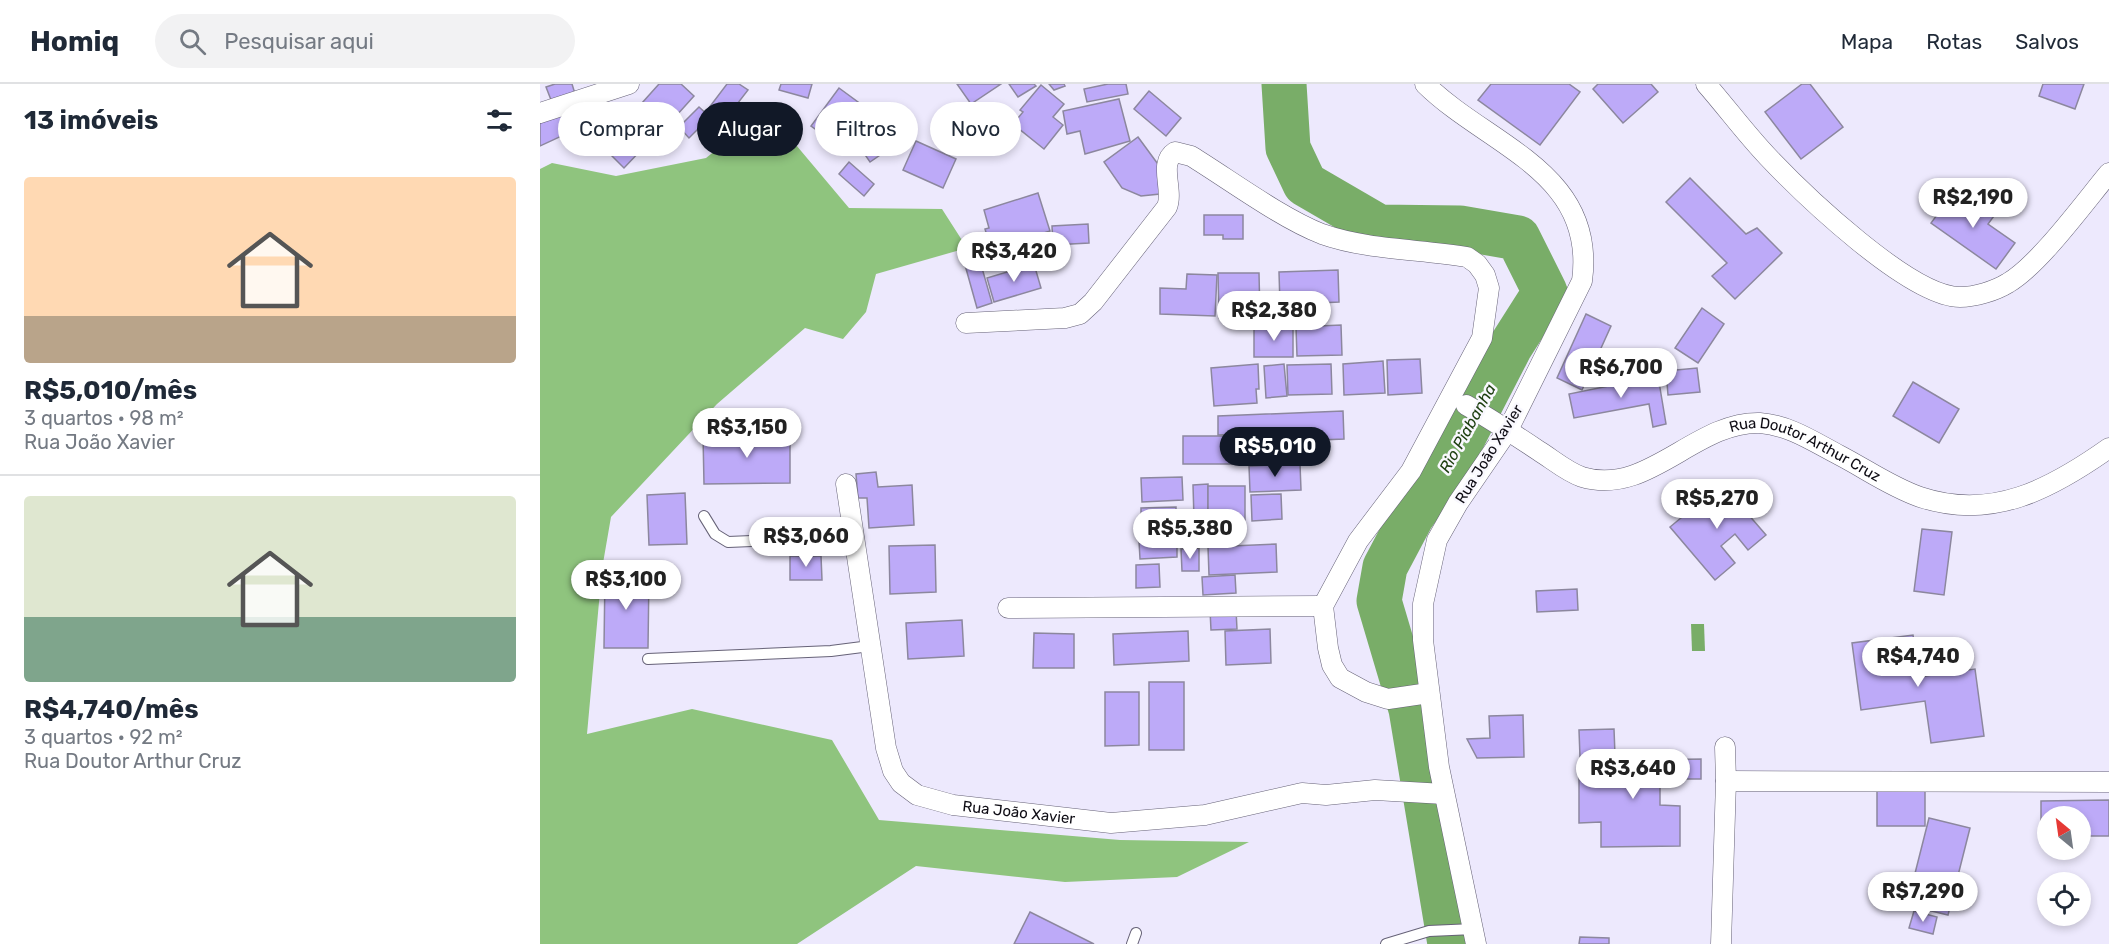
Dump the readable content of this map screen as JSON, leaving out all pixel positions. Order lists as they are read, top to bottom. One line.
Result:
{"streets":{"street":["Rua João Xavier","Rua Doutor Arthur Cruz"]},"crossings":[["Rua João Xavier","Rua Doutor Arthur Cruz"]],"water":["Rio Piabanha"],"north":"top left","page":{"header":"Homiq","search":"Pesquisar aqui","nav":["Mapa","Rotas","Salvos"],"heading":"13 imóveis","chip":["Comprar","Alugar","Filtros","Novo"],"list":[{"name":"R$5,010/mês","note":"3 quartos · 98 m² · Rua João Xavier"},{"name":"R$4,740/mês","note":"3 quartos · 92 m² · Rua Doutor Arthur Cruz"}],"price":["R$2,190","R$3,420","R$2,380","R$6,700","R$3,150","R$5,010","R$5,270","R$5,380","R$3,060","R$3,100","R$4,740","R$3,640","R$7,290"]}}
